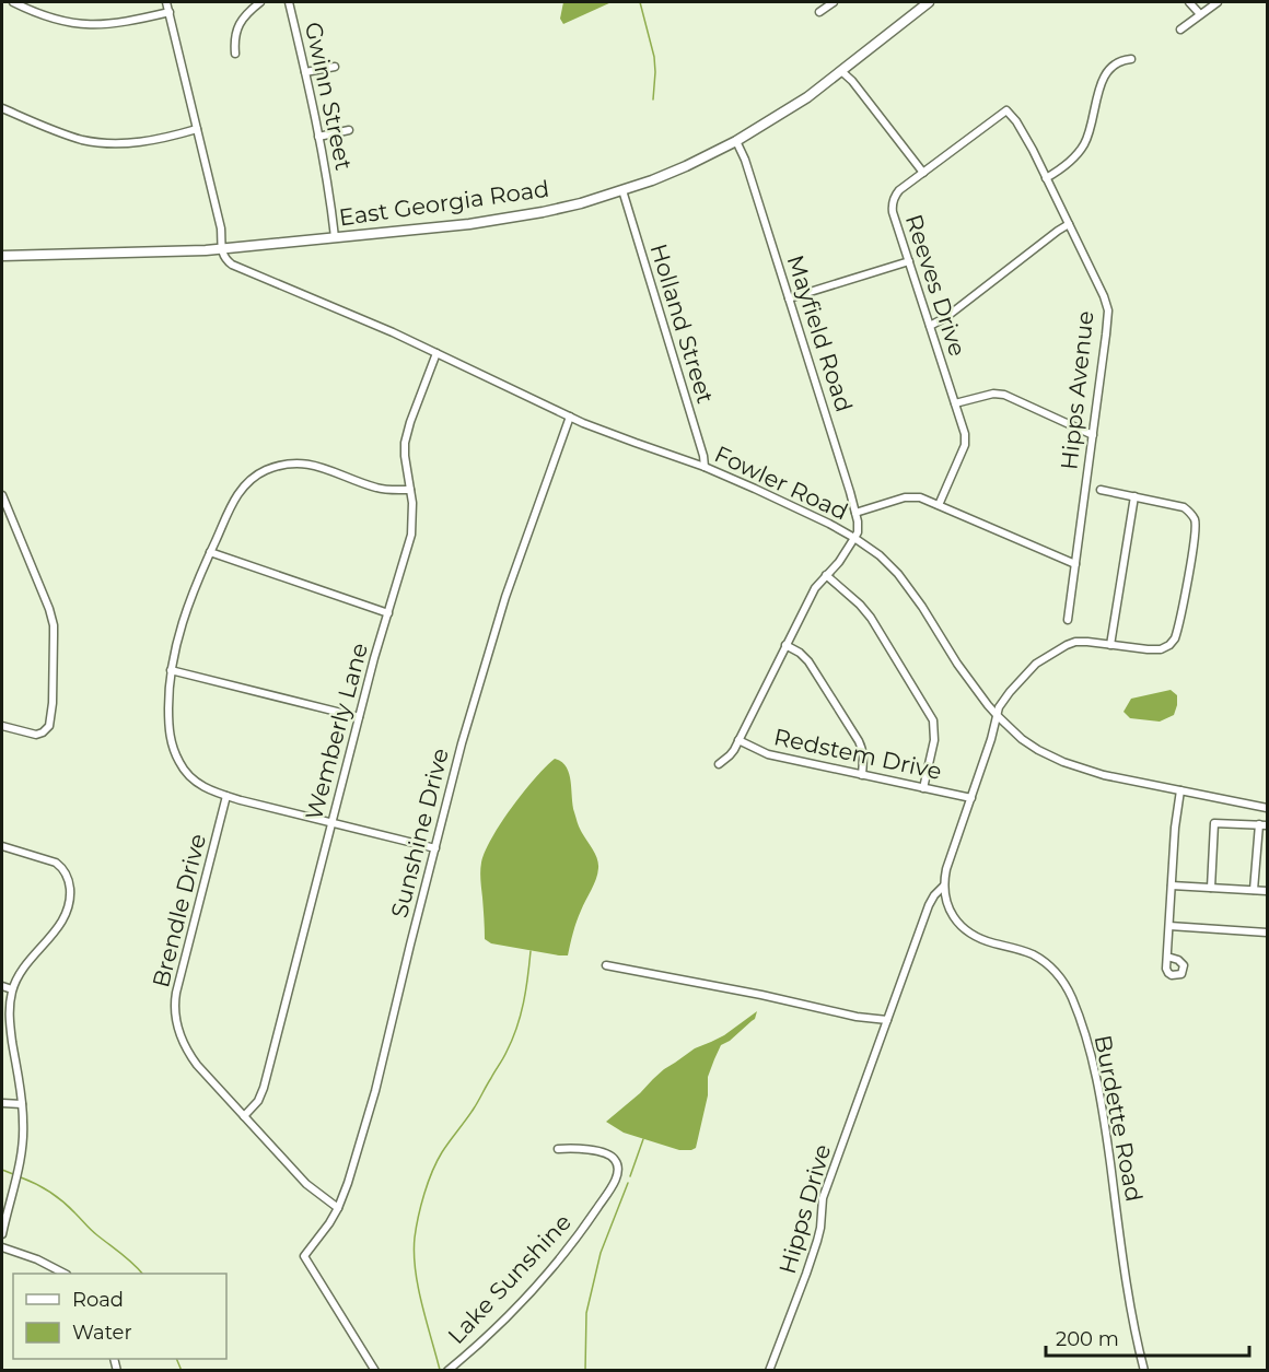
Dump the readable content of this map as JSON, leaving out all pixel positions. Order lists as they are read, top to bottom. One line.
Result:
{"streets":{"main road":["East Georgia Road"],"street":["Gwinn Street","Reeves Drive","Holland Street","Mayfield Road","Hipps Avenue","Fowler Road","Wemberly Lane","Redstem Drive","Sunshine Drive","Brendle Drive","Burdette Road","Hipps Drive","Lake Sunshine"]},"crossings":[["Gwinn Street","East Georgia Road"],["East Georgia Road","Holland Street"],["East Georgia Road","Mayfield Road"],["East Georgia Road","Fowler Road"],["Reeves Drive","Hipps Avenue"],["Holland Street","Fowler Road"],["Mayfield Road","Fowler Road"],["Fowler Road","Wemberly Lane"],["Fowler Road","Sunshine Drive"],["Wemberly Lane","Brendle Drive"],["Sunshine Drive","Brendle Drive"],["Burdette Road","Hipps Drive"]],"legend":["Road","Water"],"scale_bar":"200 m"}
